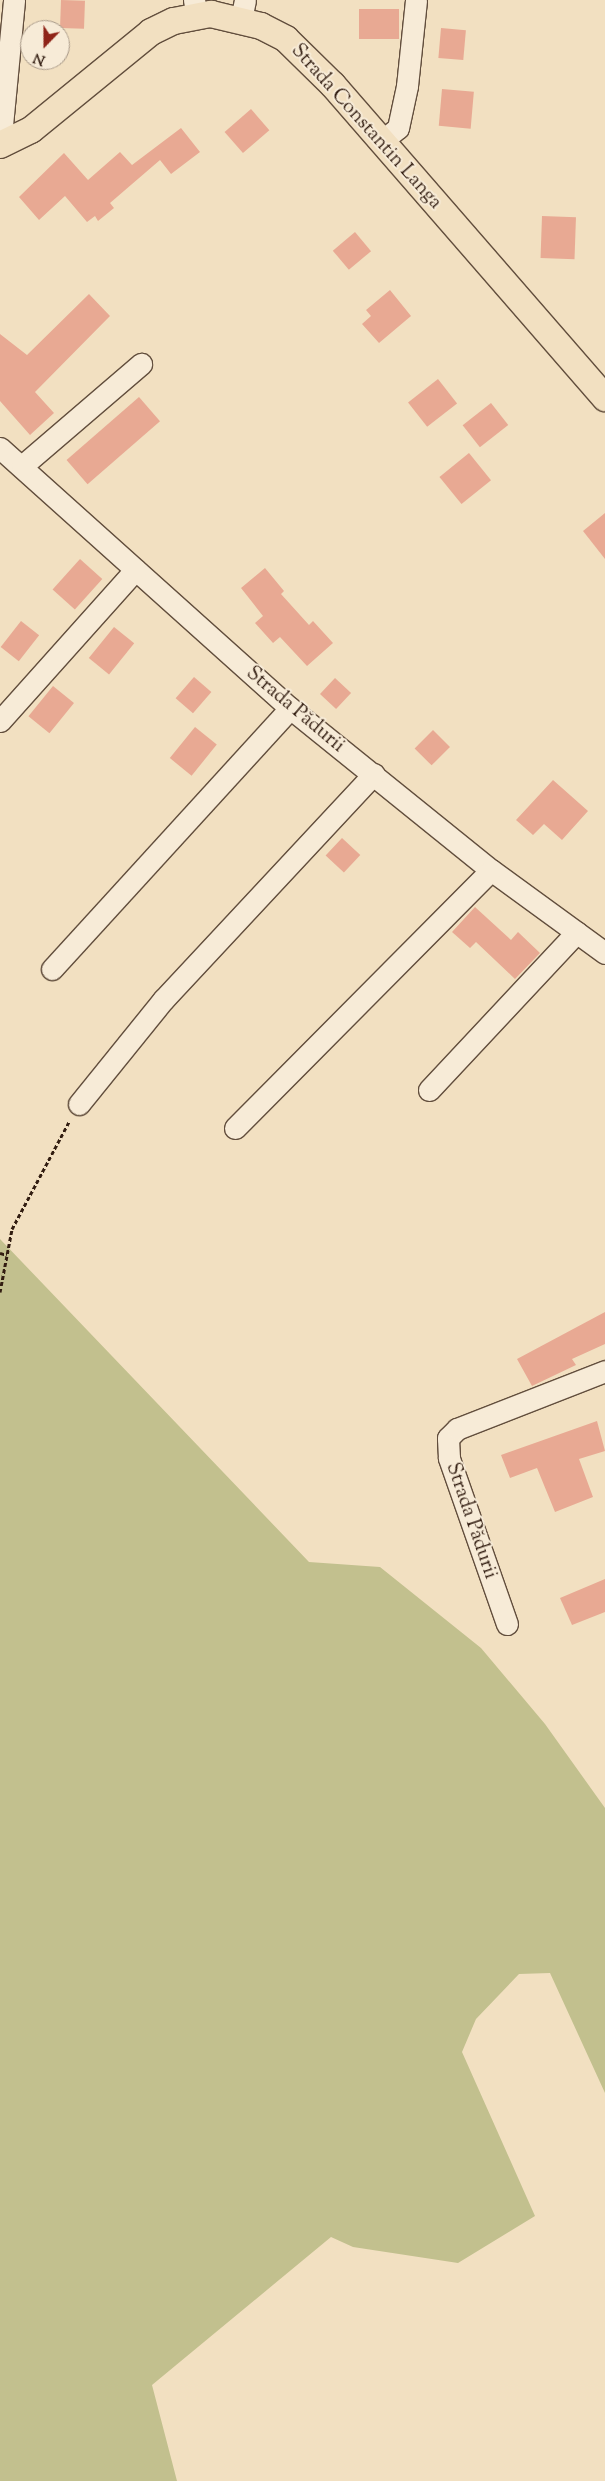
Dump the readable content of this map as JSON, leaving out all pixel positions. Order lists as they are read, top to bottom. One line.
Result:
{"streets":{"main road":["Strada Constantin Langa"],"street":["Strada Pădurii"]},"north":"bottom"}
